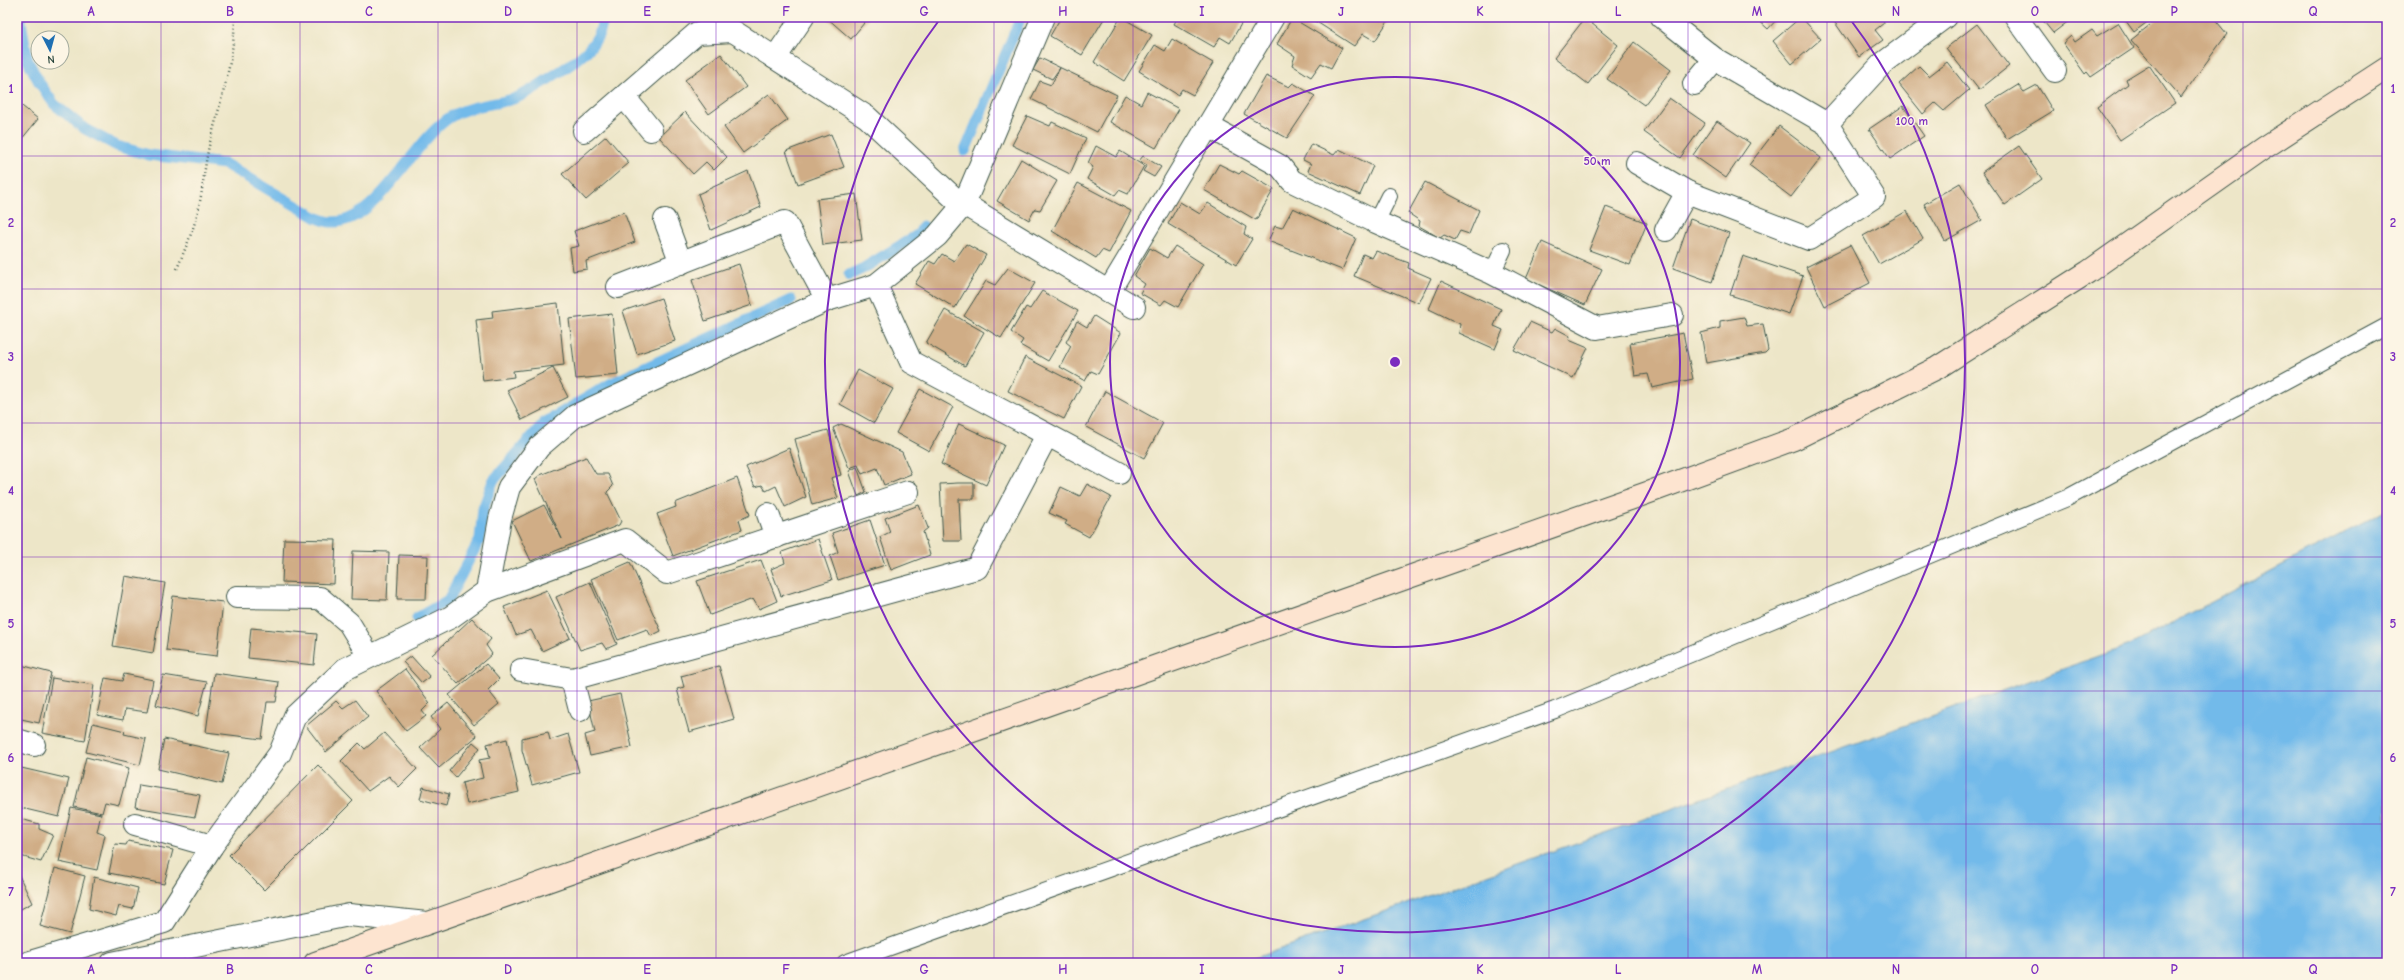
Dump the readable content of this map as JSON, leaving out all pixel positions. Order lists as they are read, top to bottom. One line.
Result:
{"north":"bottom","grid":{"columns":["A","B","C","D","E","F","G","H","I","J","K","L","M","N","O","P","Q"],"rows":["1","2","3","4","5","6","7"]},"rings":["100 m","50 m"]}
